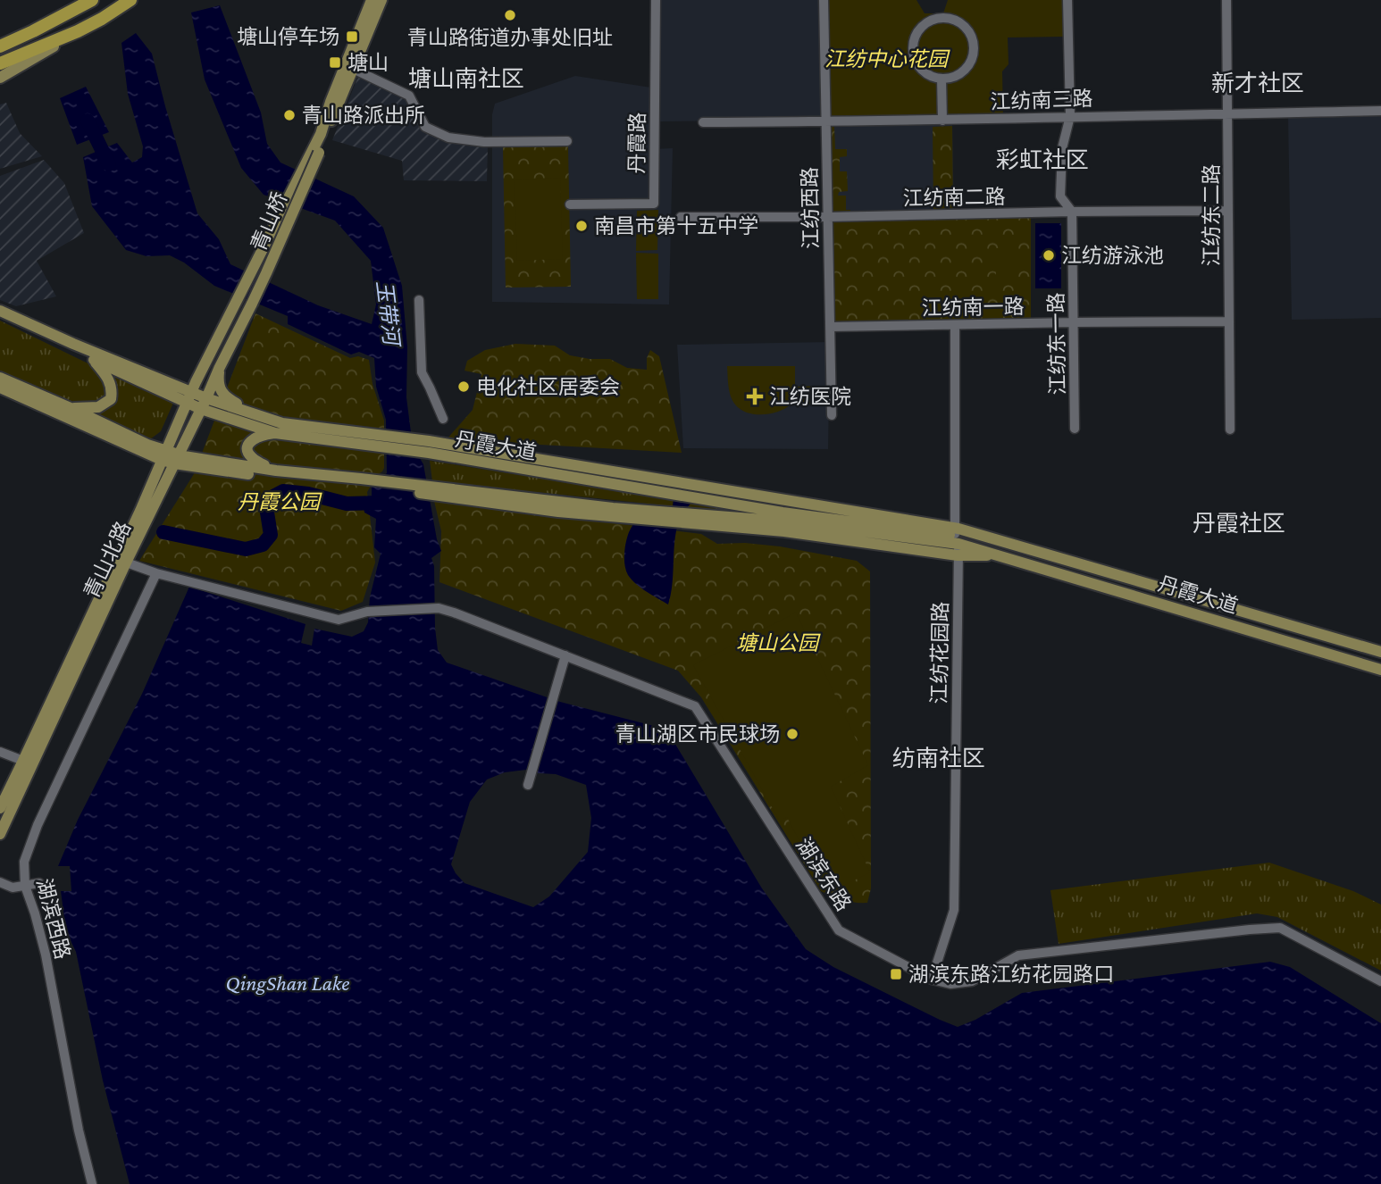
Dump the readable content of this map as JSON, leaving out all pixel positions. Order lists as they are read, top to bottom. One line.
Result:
{"streets":{"main road":["青山桥","丹霞大道","青山北路"],"street":["江纺南三路","丹霞路","江纺南二路","江纺西路","江纺东二路","江纺南一路","江纺东一路","江纺花园路","湖滨东路","湖滨西路"]},"crossings":[["江纺南三路","江纺西路"],["江纺南三路","江纺东二路"],["江纺南三路","江纺东一路"],["江纺南二路","江纺西路"],["江纺南二路","江纺东二路"],["江纺南二路","江纺东一路"],["江纺西路","江纺南一路"],["江纺东二路","江纺南一路"],["青山桥","青山北路"],["江纺南一路","江纺东一路"],["江纺南一路","江纺花园路"],["丹霞大道","青山北路"],["丹霞大道","江纺花园路"],["江纺花园路","湖滨东路"],["湖滨东路","湖滨西路"]],"districts":["塘山南社区","新才社区","彩虹社区","丹霞社区","纺南社区"],"water":["玉带河","QingShan Lake"],"parks":["江纺中心花园","丹霞公园","塘山公园"],"places":{"other":["青山路街道办事处旧址","青山路派出所","南昌市第十五中学","江纺游泳池","电化社区居委会","青山湖区市民球场"],"transit":["塘山停车场","塘山","湖滨东路江纺花园路口"],"health":["江纺医院"]}}
